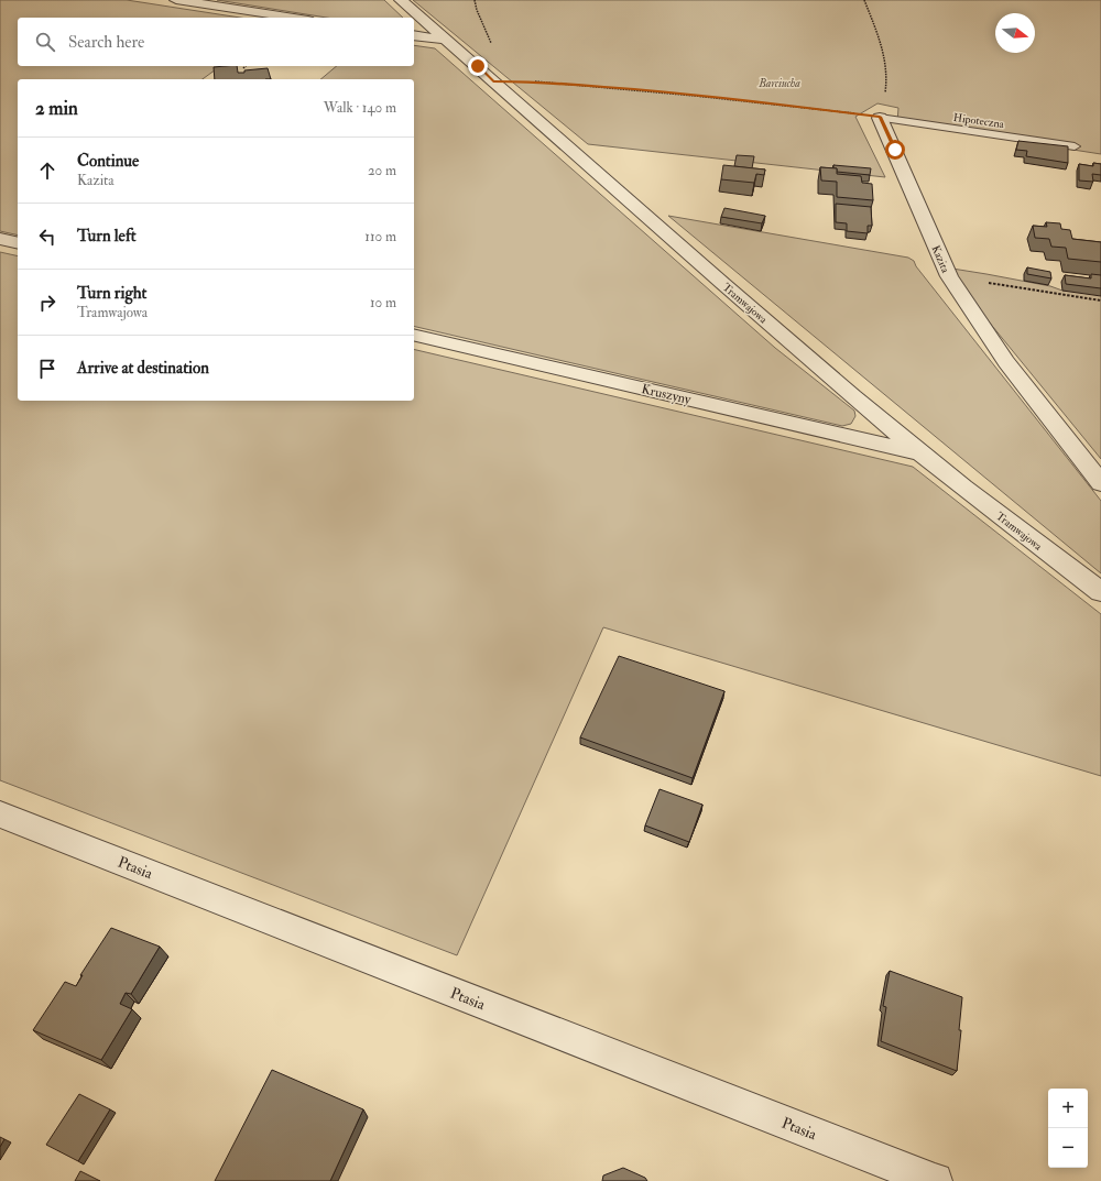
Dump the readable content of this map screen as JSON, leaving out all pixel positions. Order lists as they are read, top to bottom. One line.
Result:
{"streets":{"street":["Kazita","Tramwajowa","Kruszyny","Ptasia"],"lane":["Hipoteczna"]},"crossings":[["Hipoteczna","Kazita"],["Tramwajowa","Kruszyny"]],"parks":["Barciucha"],"north":"right","page":{"search":"Search here","heading":["2 min","Walk · 140 m"],"list":[["Continue","Kazita","20 m"],["Turn left","110 m"],["Turn right","Tramwajowa","10 m"],"Arrive at destination"],"map_buttons":["+","−"]}}
